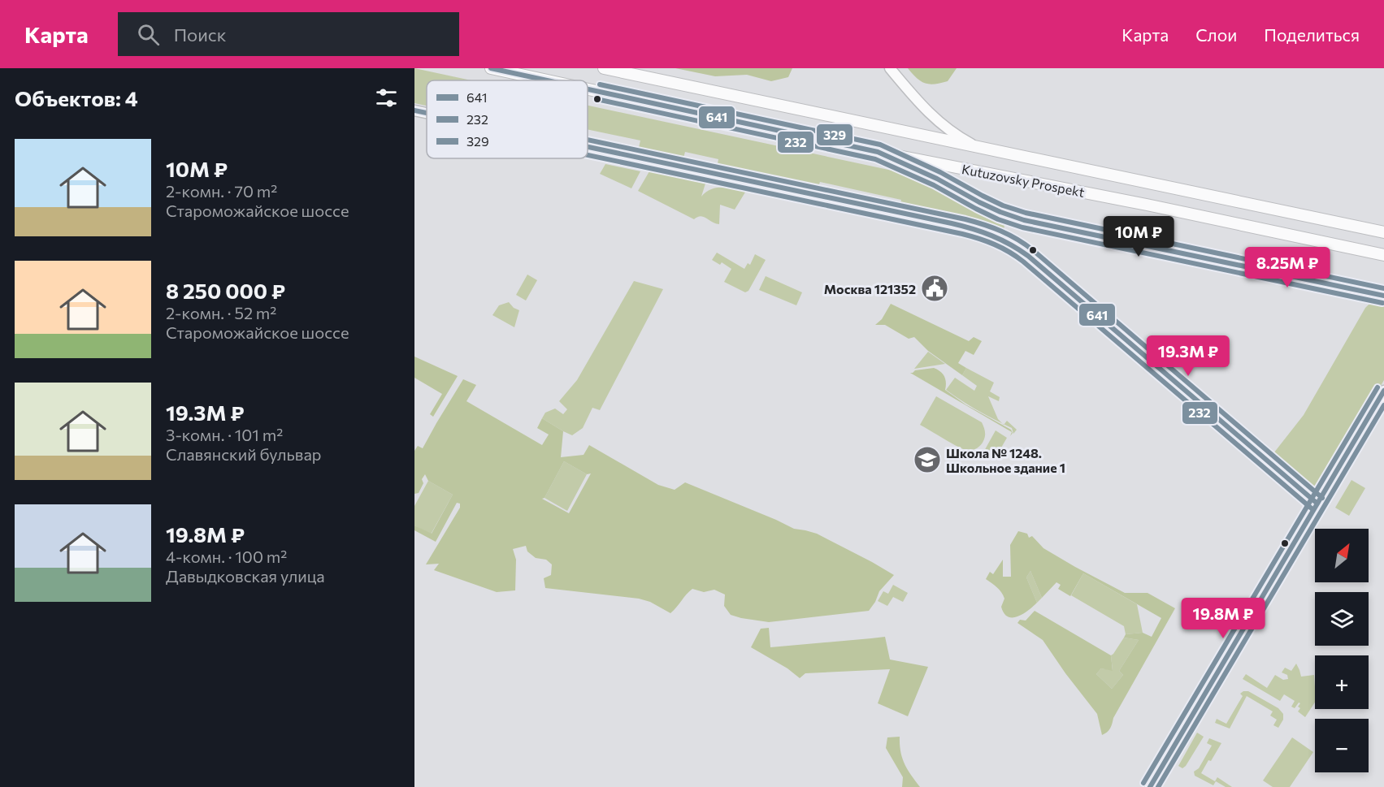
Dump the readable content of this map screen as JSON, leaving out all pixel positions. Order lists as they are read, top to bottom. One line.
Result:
{"streets":{"main road":["Kutuzovsky Prospekt"]},"places":{"public building":["Москва 121352"],"school or university":["Школа № 1248. Школьное здание 1"]},"lines":["transit line 641","transit line 329","transit line 232"],"legend":["641","232","329"],"north":"top right","page":{"header":"Карта","search":"Поиск","nav":["Карта","Слои","Поделиться"],"heading":"Объектов: 4","list":[{"name":"10M ₽","note":"2-комн. · 70 m² · Староможайское шоссе"},{"name":"8 250 000 ₽","note":"2-комн. · 52 m² · Староможайское шоссе"},{"name":"19.3M ₽","note":"3-комн. · 101 m² · Славянский бульвар"},{"name":"19.8M ₽","note":"4-комн. · 100 m² · Давыдковская улица"}],"price":["10M ₽","8.25M ₽","19.3M ₽","19.8M ₽"],"map_buttons":["+","−"]}}
